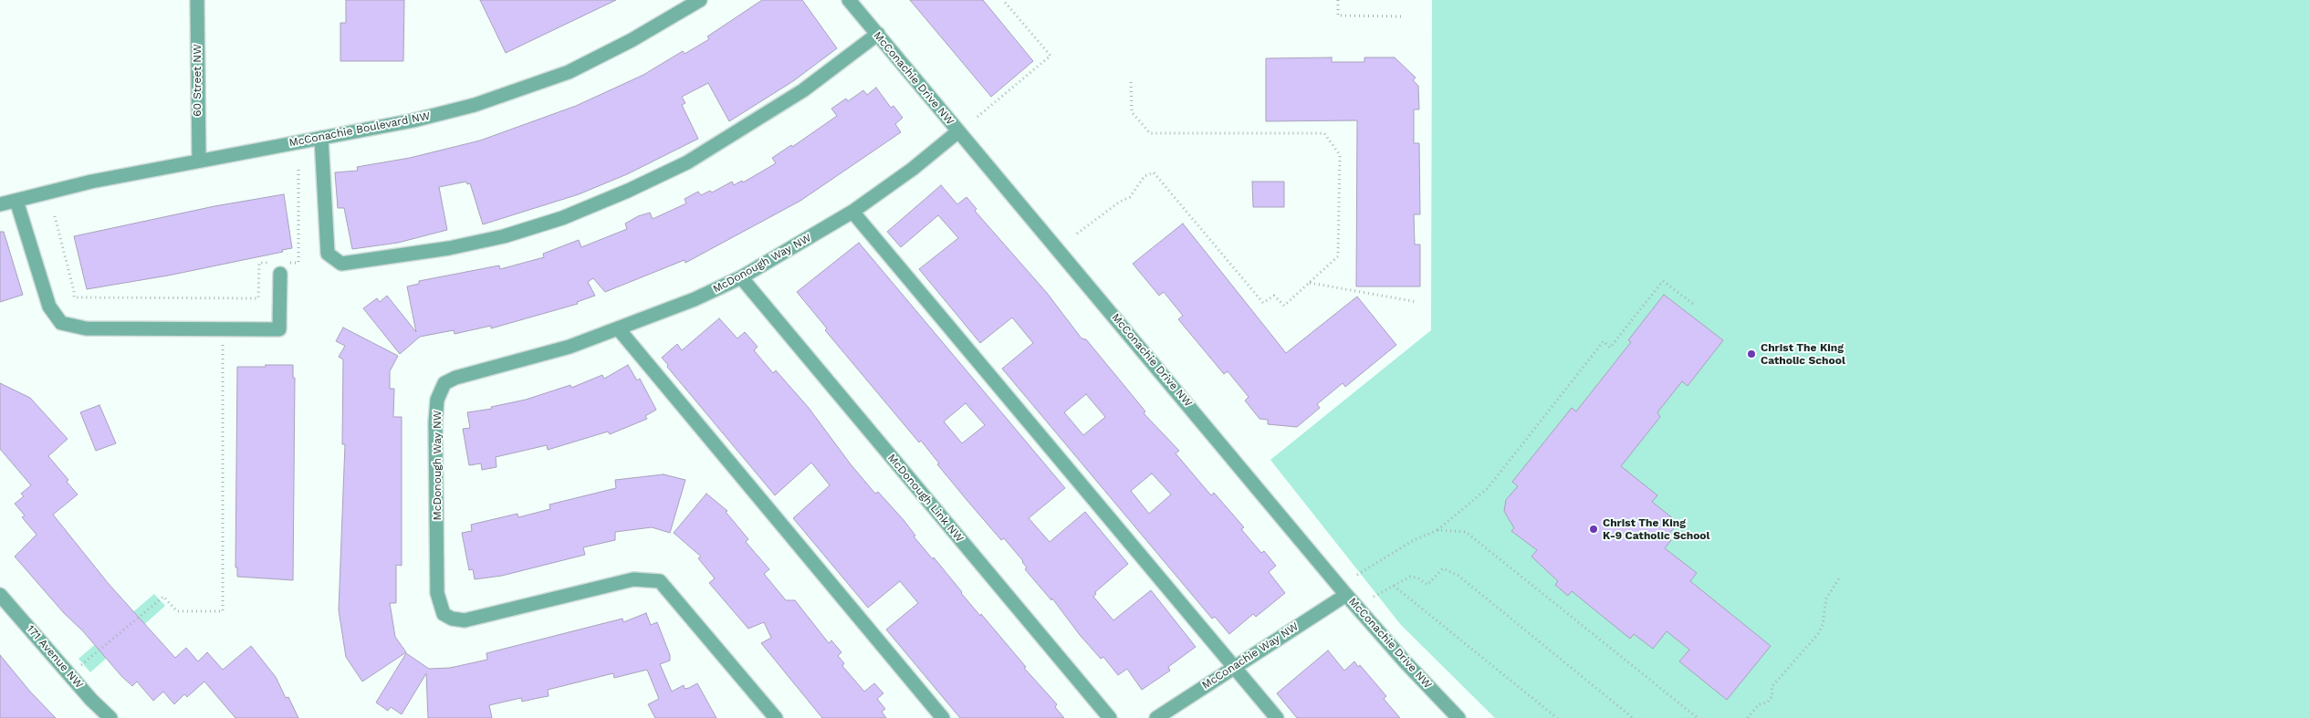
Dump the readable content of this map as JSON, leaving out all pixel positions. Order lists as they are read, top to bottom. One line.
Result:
{"streets":{"street":["McConachie Drive NW","60 Street NW","McConachie Boulevard NW","McDonough Way NW","McDonough Link NW","McConachie Way NW","171 Avenue NW"]},"crossings":[["McConachie Drive NW","McDonough Way NW"],["McConachie Drive NW","McConachie Way NW"],["60 Street NW","McConachie Boulevard NW"],["McDonough Way NW","McDonough Link NW"]],"places":["Christ The King Catholic School","Christ The King K-9 Catholic School"]}
